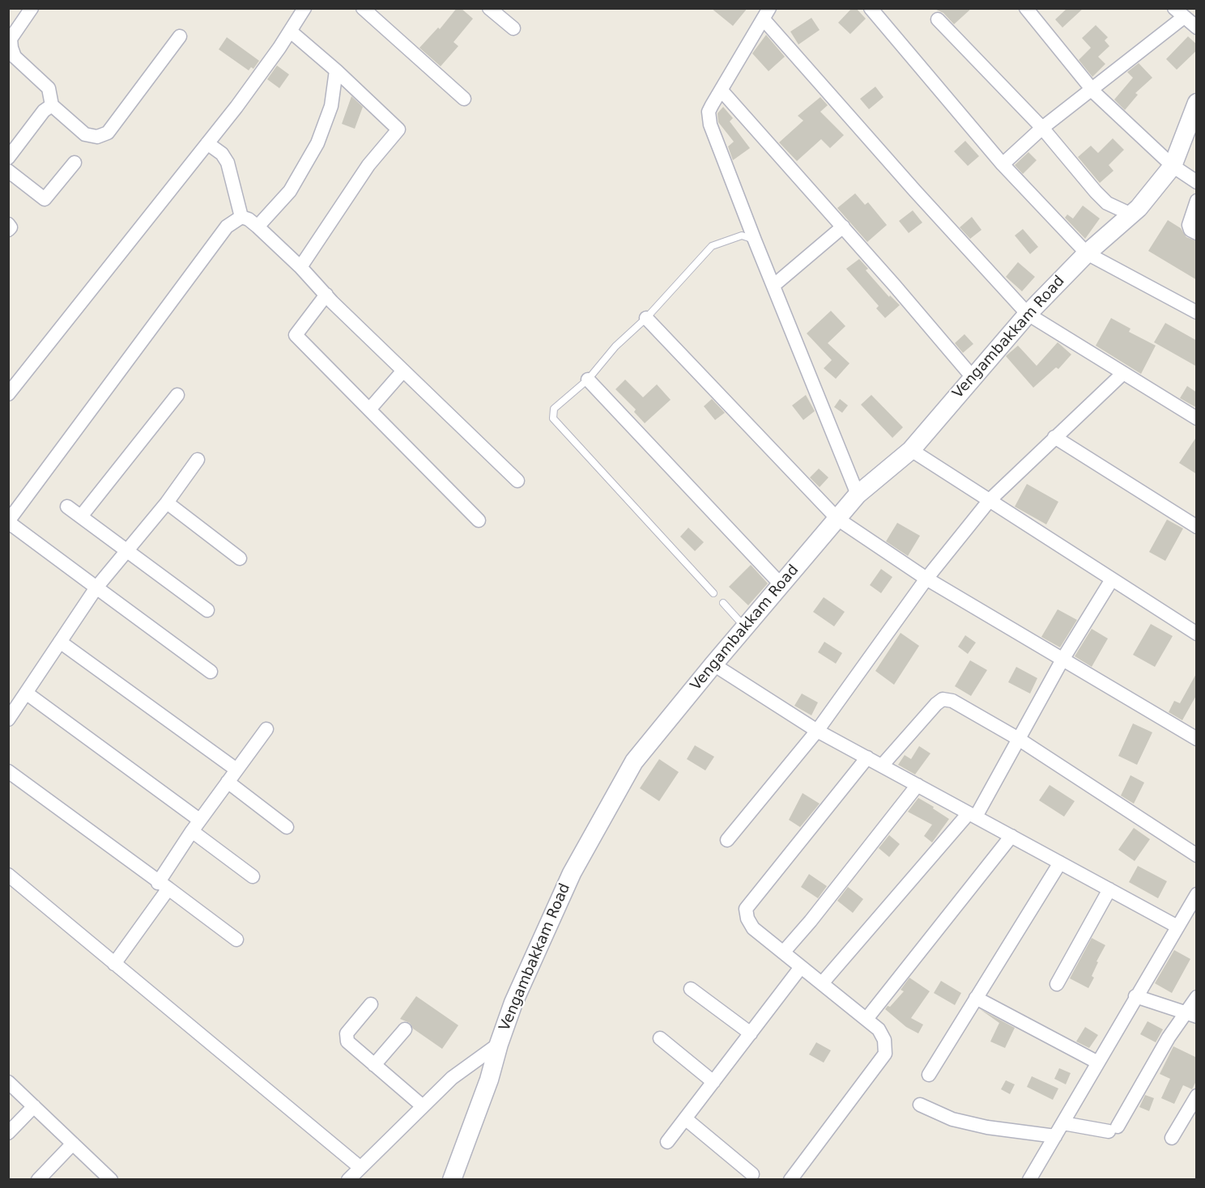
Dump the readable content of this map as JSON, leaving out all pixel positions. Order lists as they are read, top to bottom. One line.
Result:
{"streets":{"main road":["Vengambakkam Road"]}}
